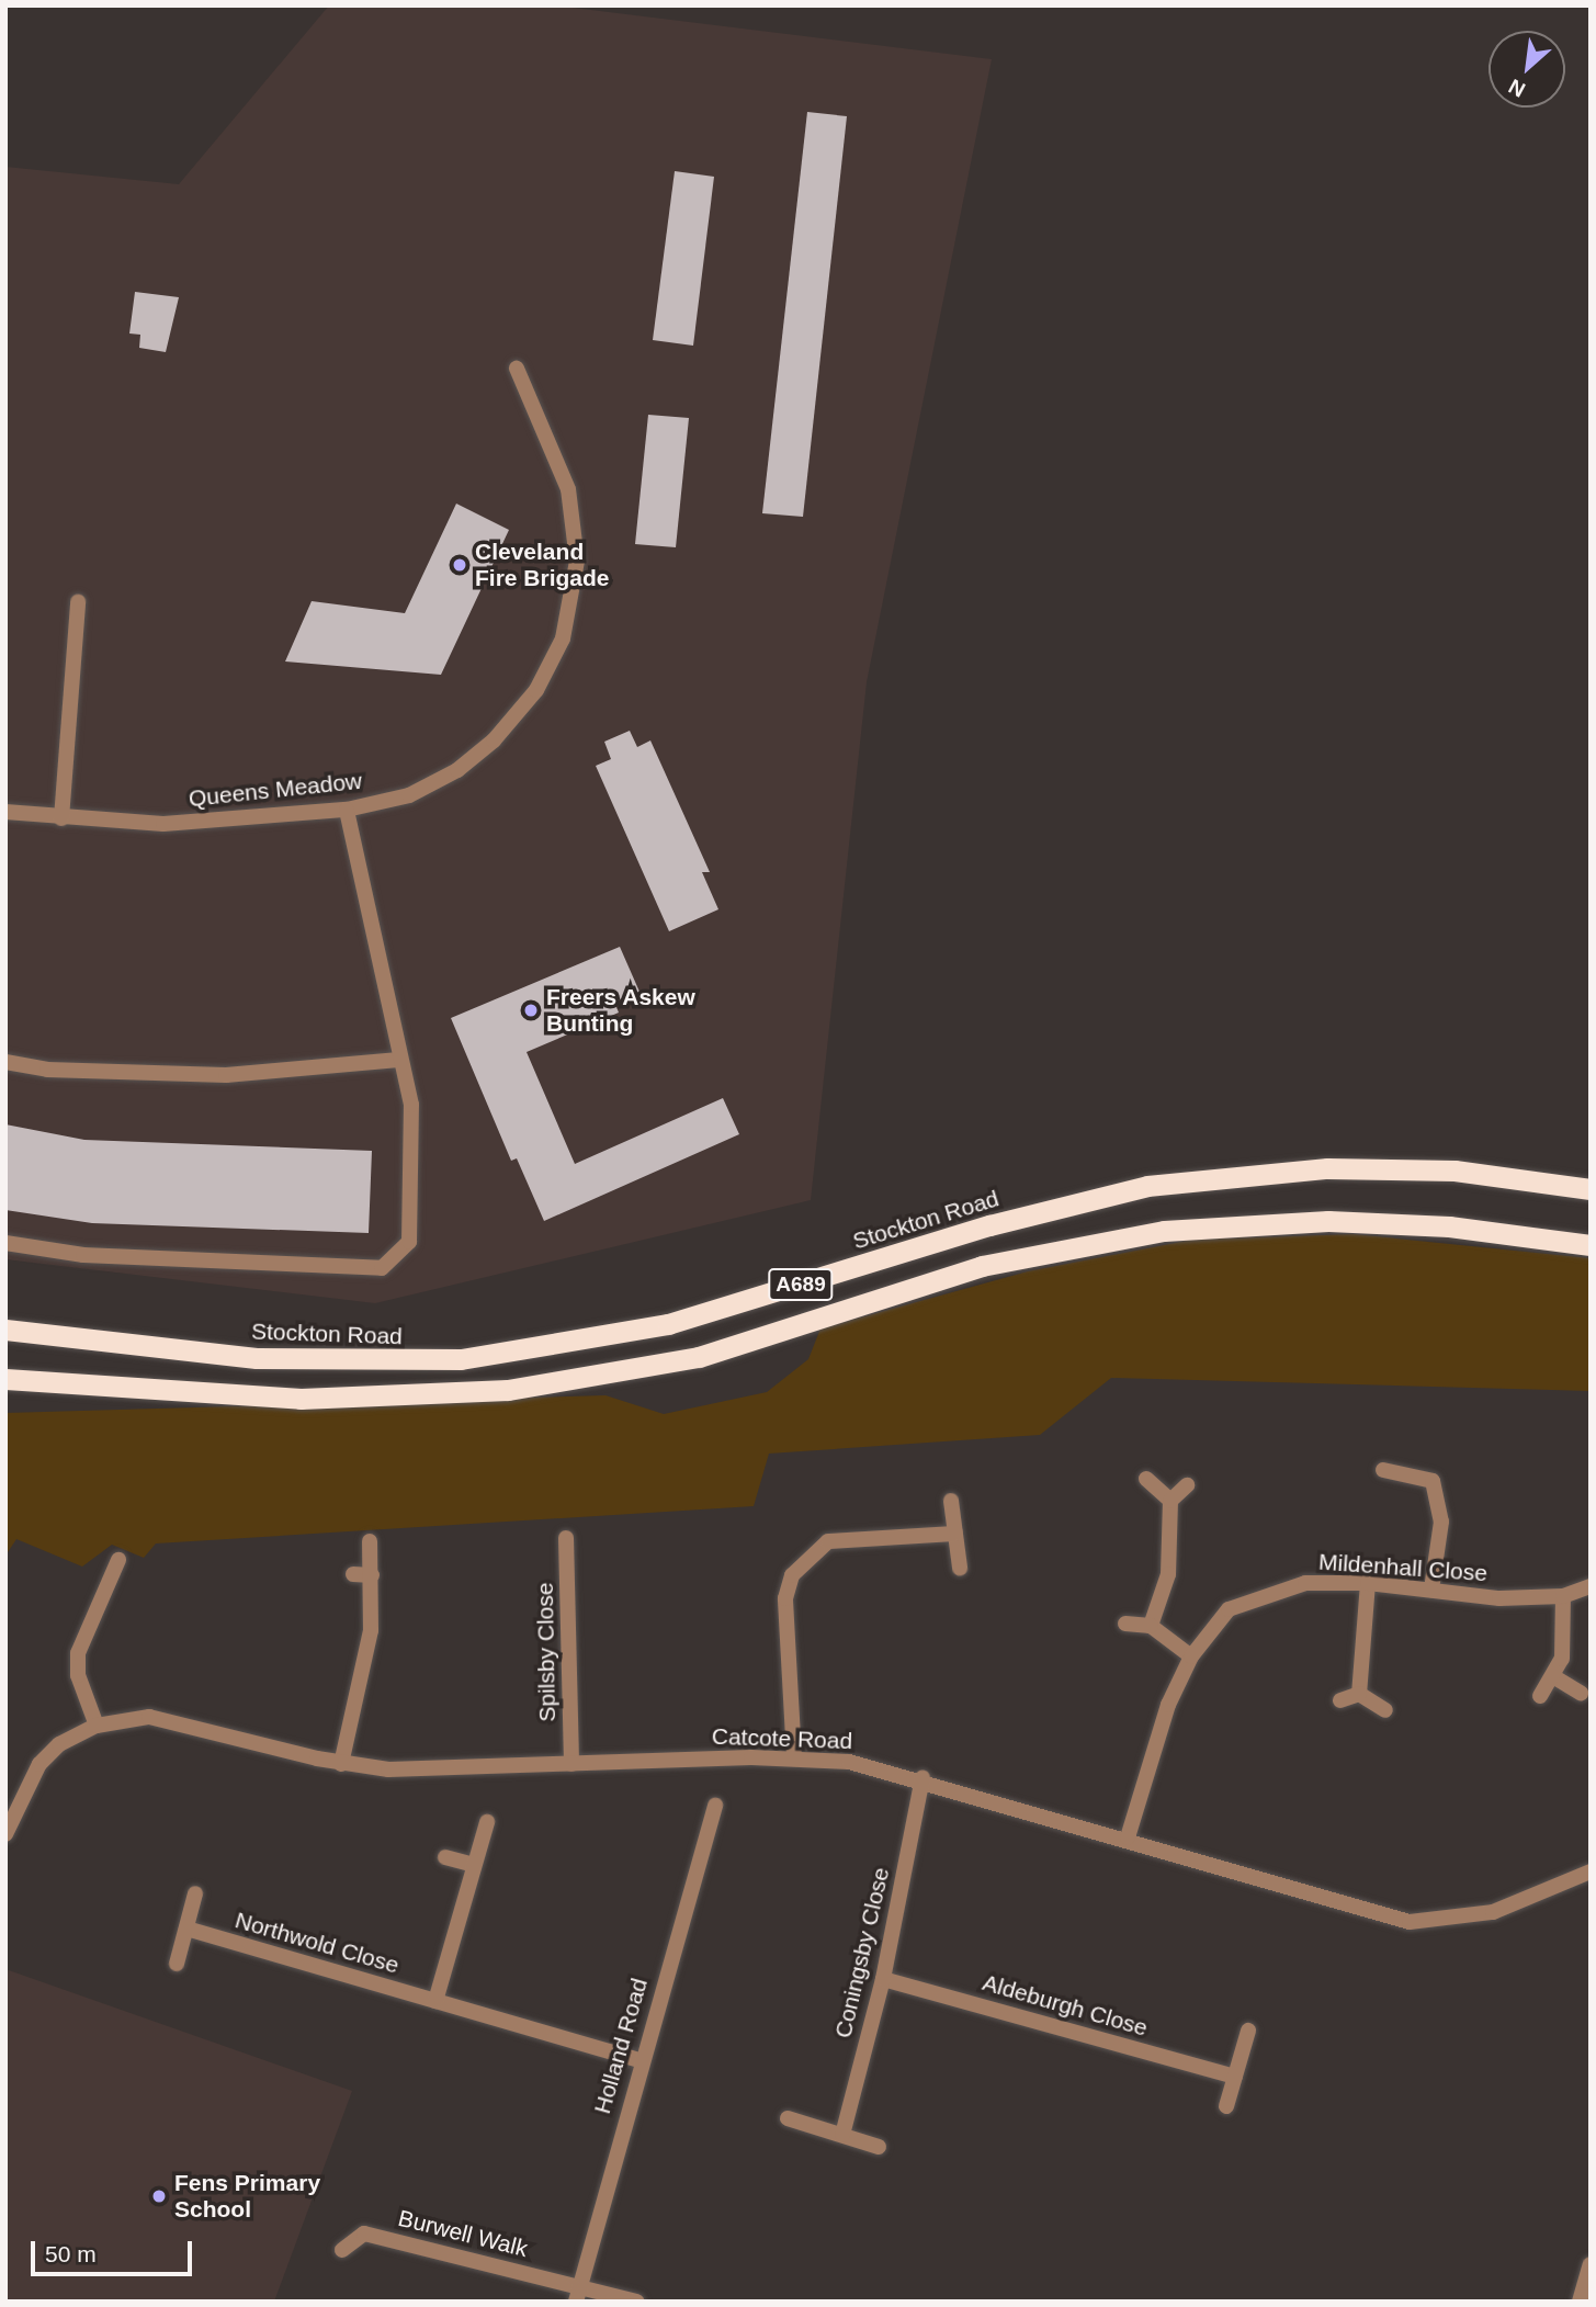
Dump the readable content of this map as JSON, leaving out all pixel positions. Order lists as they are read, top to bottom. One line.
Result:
{"streets":{"highway":["Stockton Road","A689"],"street":["Queens Meadow","Mildenhall Close","Spilsby Close","Catcote Road","Northwold Close","Coningsby Close","Aldeburgh Close","Holland Road","Burwell Walk"]},"crossings":[["Mildenhall Close","Catcote Road"],["Spilsby Close","Catcote Road"],["Catcote Road","Coningsby Close"],["Northwold Close","Holland Road"],["Coningsby Close","Aldeburgh Close"],["Holland Road","Burwell Walk"]],"places":["Cleveland Fire Brigade","Freers Askew Bunting","Fens Primary School"],"scale_bar":"50 m","north":"bottom left"}
